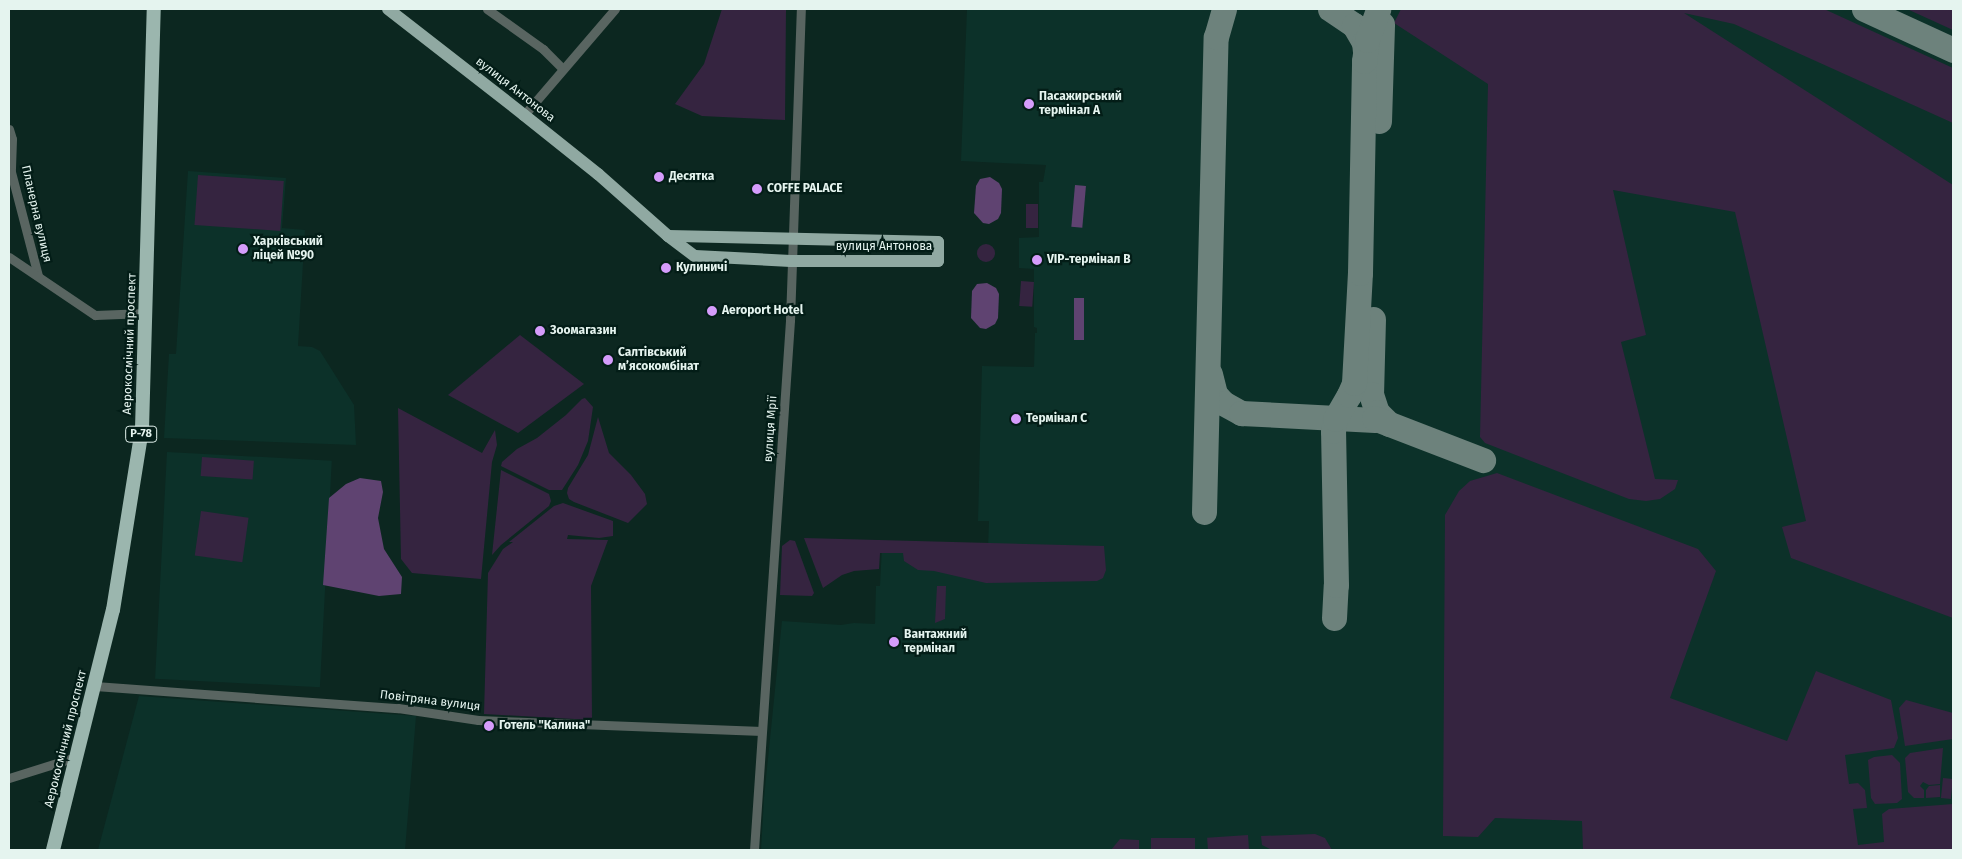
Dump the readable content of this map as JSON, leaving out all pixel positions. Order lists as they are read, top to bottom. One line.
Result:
{"streets":{"highway":["Аерокосмічний проспект","Р-78"],"main road":["вулиця Антонова"],"street":["Планерна вулиця","вулиця Мрії","Повітряна вулиця"]},"crossings":[["вулиця Антонова","вулиця Мрії"],["Аерокосмічний проспект","Повітряна вулиця"],["вулиця Мрії","Повітряна вулиця"]],"places":["Пасажирський термінал A","Десятка","COFFE PALACE","Харківський ліцей №90","VIP-термінал B","Кулиничі","Aeroport Hotel","Зоомагазин","Салтівський мʼясокомбінат","Термінал C","Вантажний термінал","Готель \"Калина\""]}
